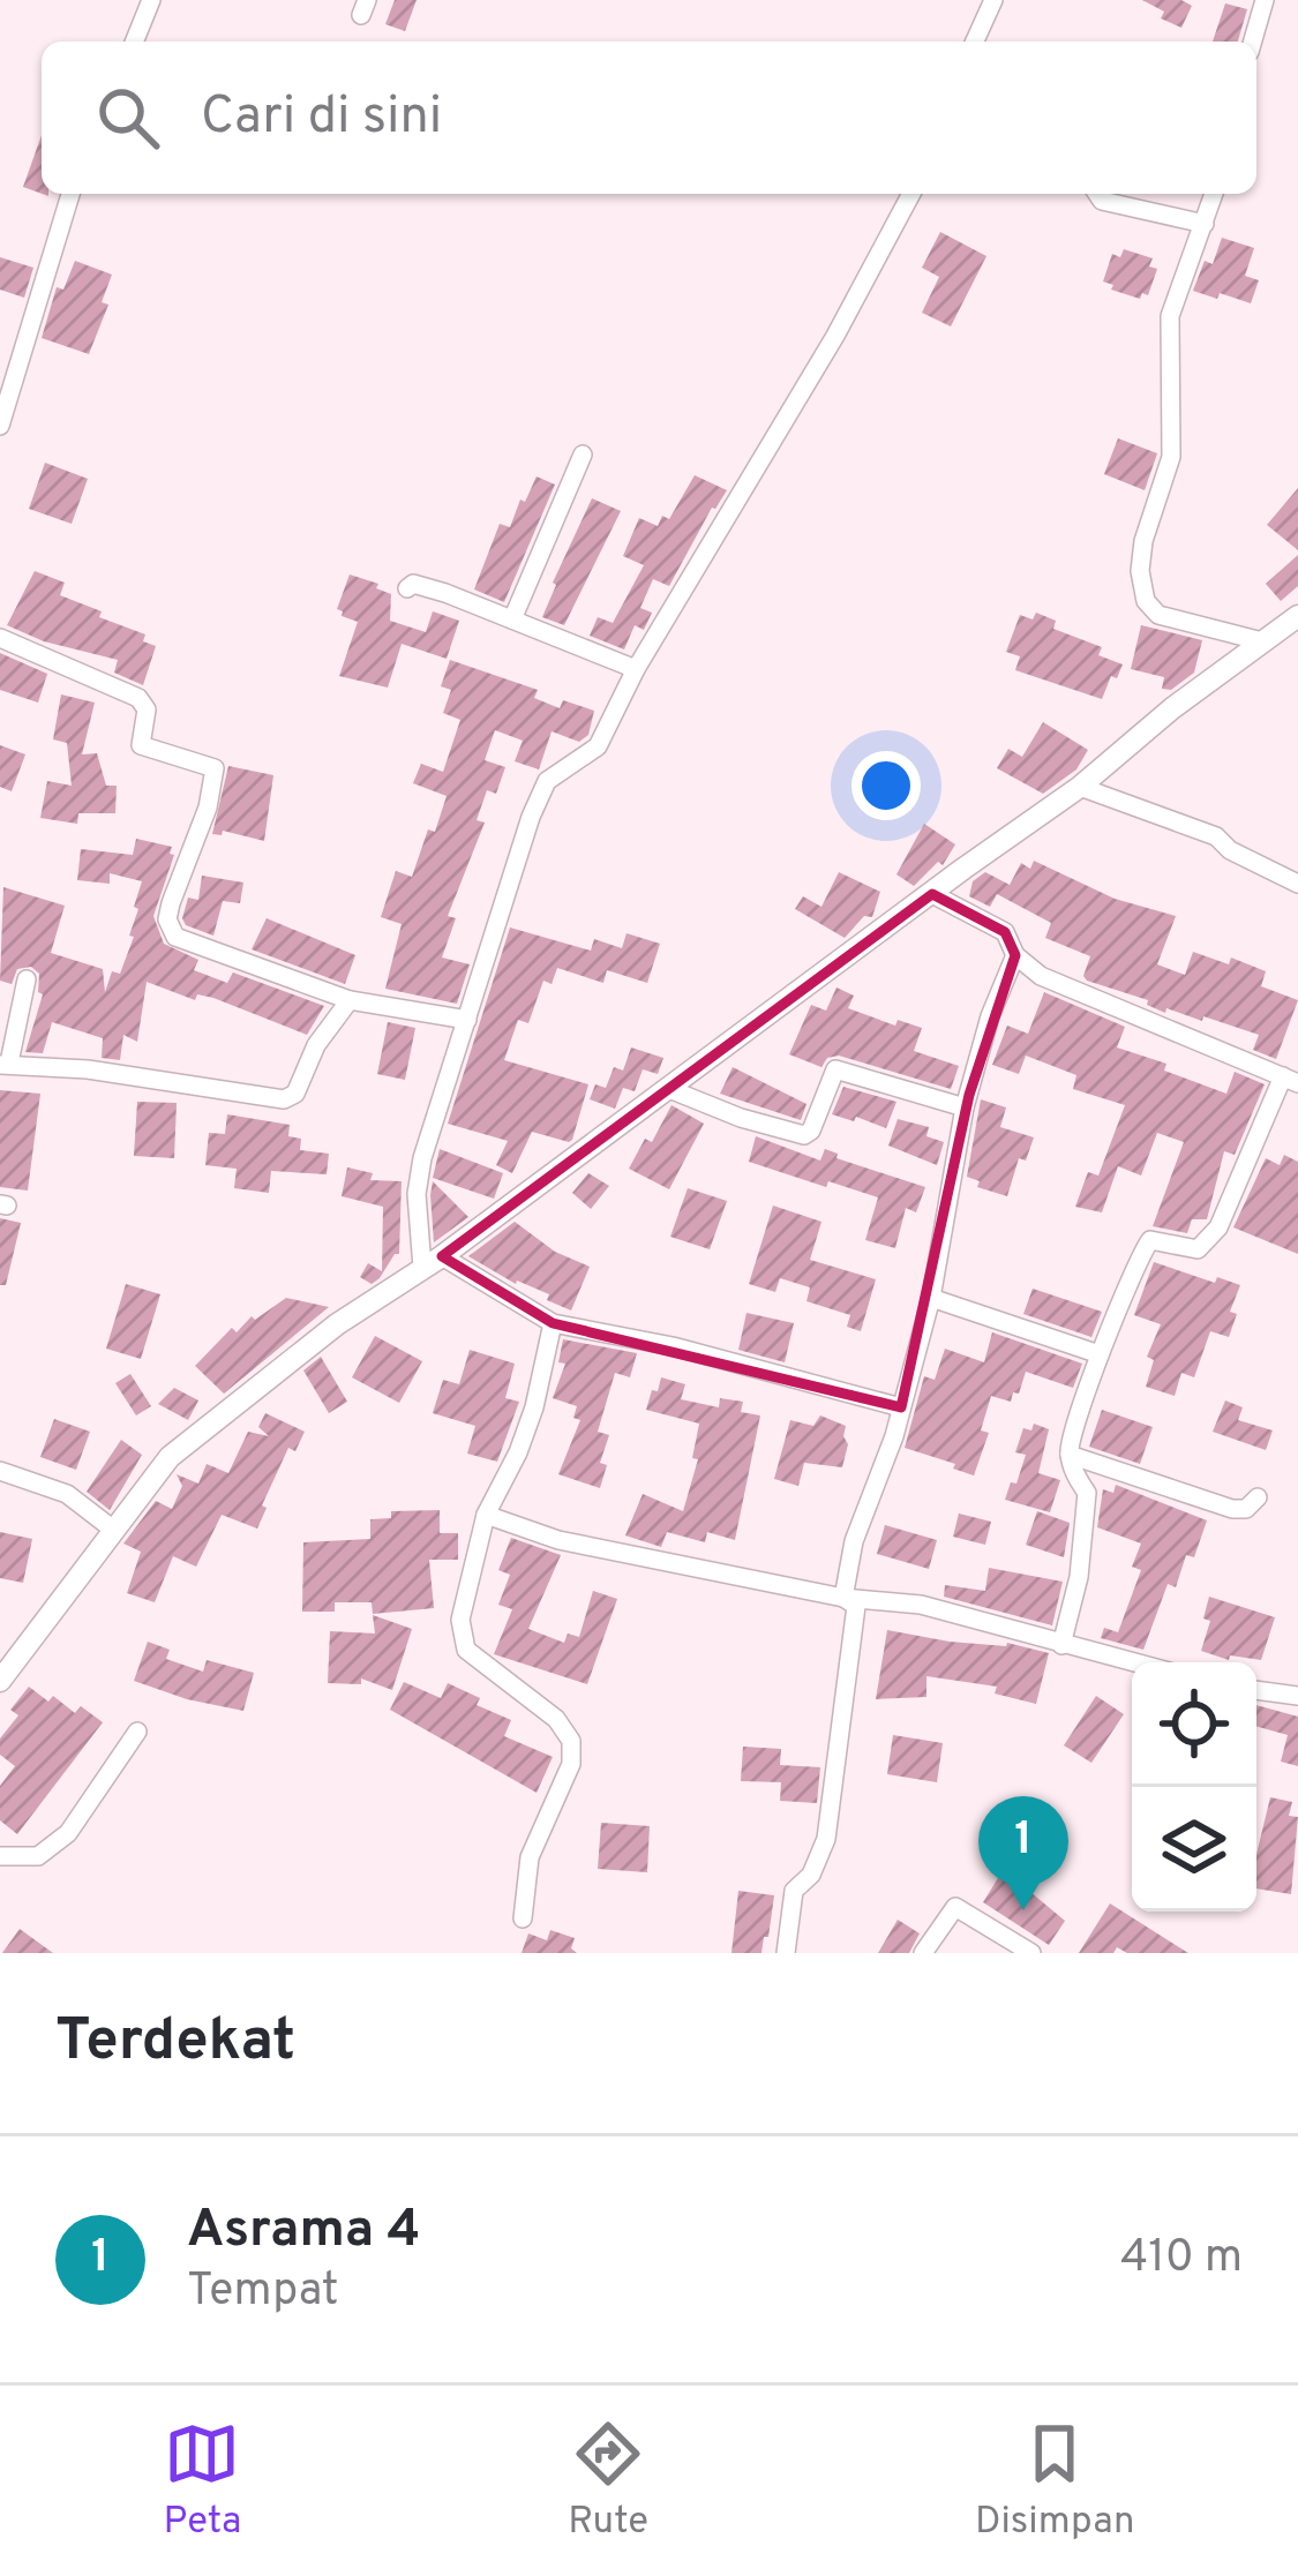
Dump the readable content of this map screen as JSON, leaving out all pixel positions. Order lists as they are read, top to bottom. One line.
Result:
{"page":{"search":"Cari di sini","pins":"1","heading":"Terdekat","list":[{"mark":"1","name":"Asrama 4","note":"Tempat","value":"410 m"}],"nav":["Peta","Rute","Disimpan"]}}
